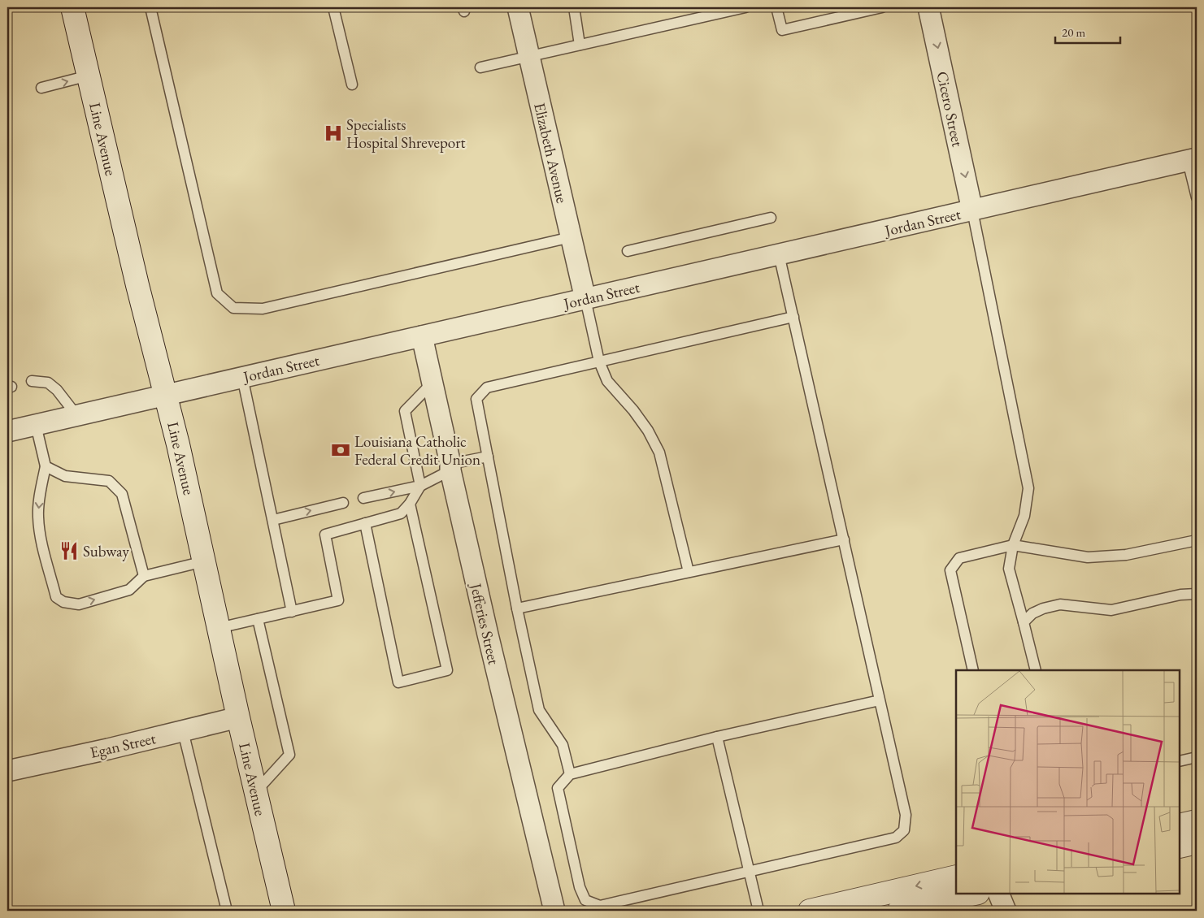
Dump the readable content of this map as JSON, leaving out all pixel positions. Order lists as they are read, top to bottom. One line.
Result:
{"streets":{"main road":["Line Avenue"],"street":["Cicero Street","Elizabeth Avenue","Jordan Street","Jefferies Street","Egan Street"]},"crossings":[["Cicero Street","Jordan Street"],["Line Avenue","Jordan Street"],["Line Avenue","Egan Street"],["Elizabeth Avenue","Jordan Street"],["Jordan Street","Jefferies Street"]],"one_way":["Cicero Street"],"places":{"hospital":["Specialists Hospital Shreveport"],"bank":["Louisiana Catholic Federal Credit Union"],"restaurant":["Subway"]},"scale_bar":"20 m"}
